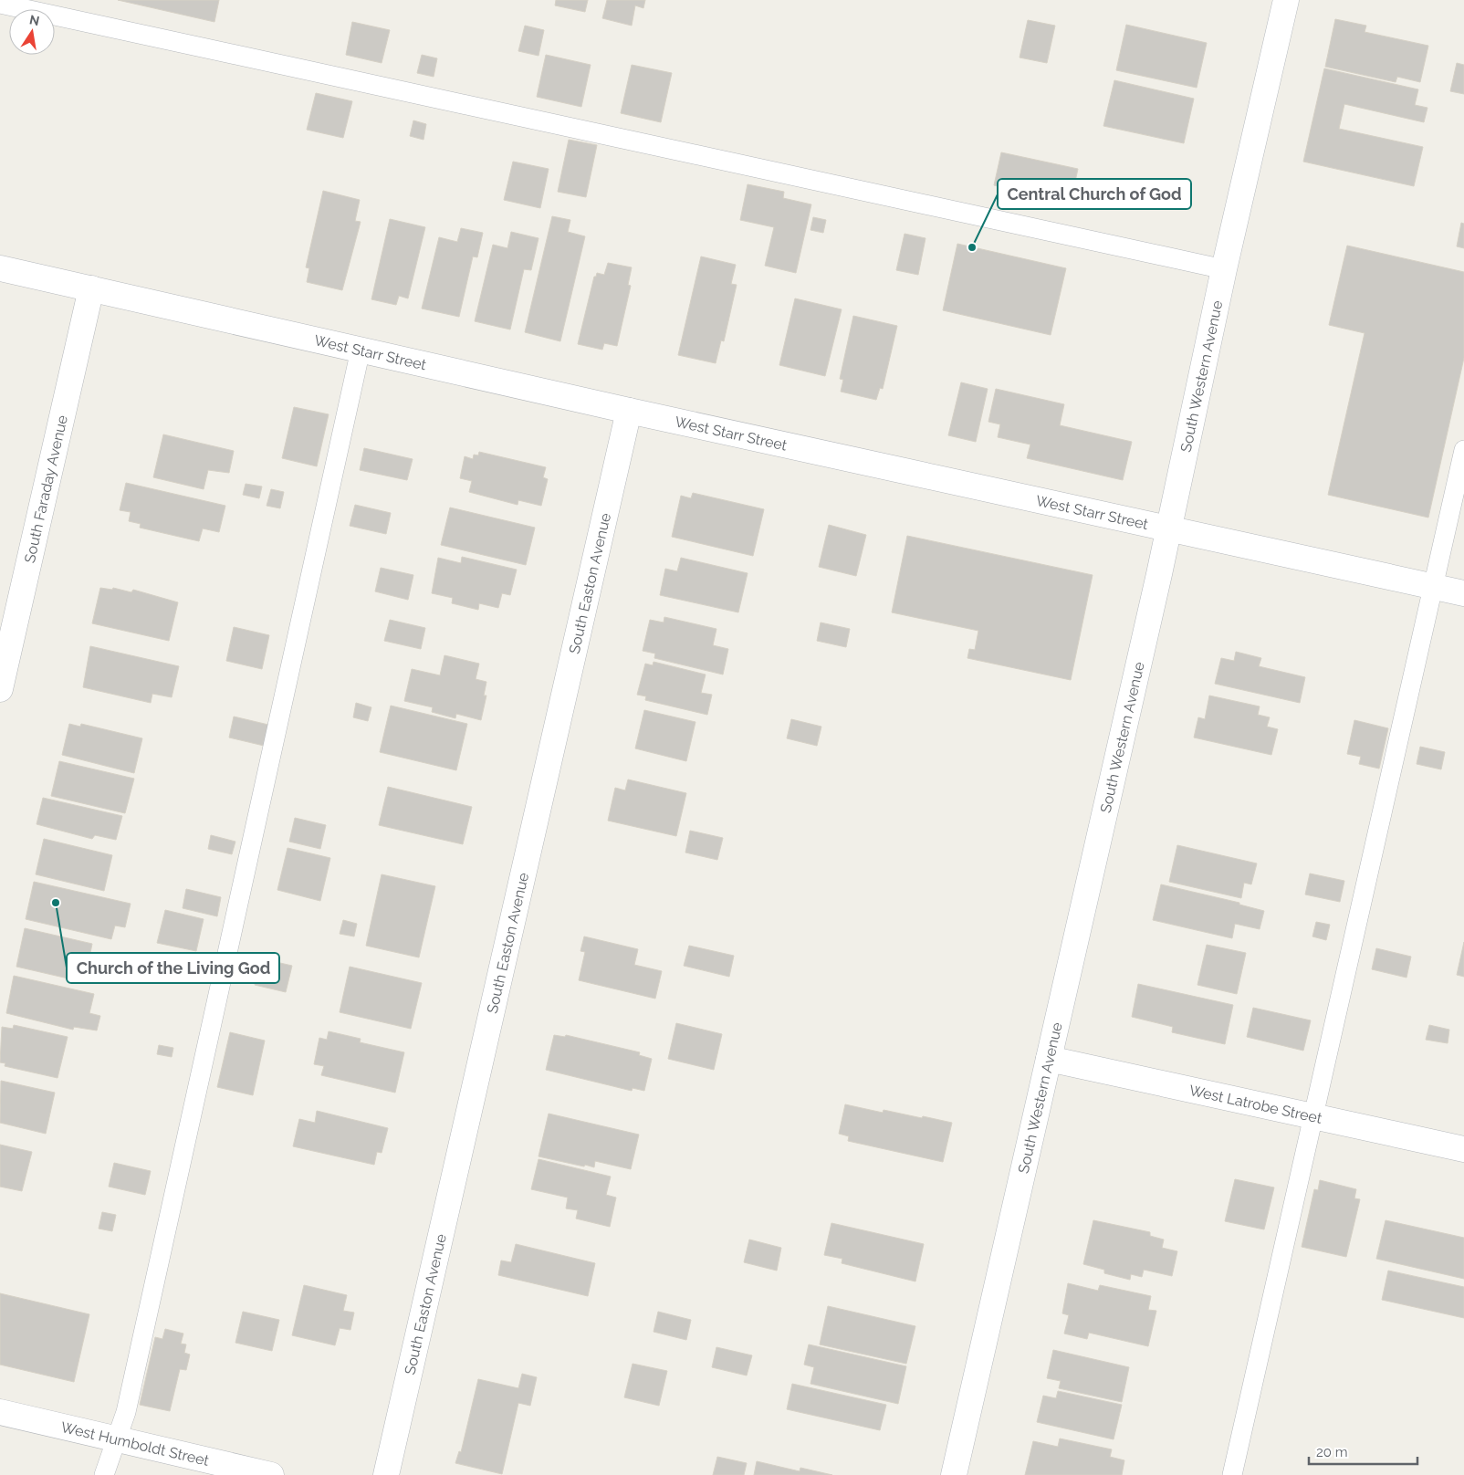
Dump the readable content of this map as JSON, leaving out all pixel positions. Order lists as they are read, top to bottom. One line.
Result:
{"streets":{"street":["West Starr Street","South Western Avenue","South Faraday Avenue","South Easton Avenue","West Latrobe Street","West Humboldt Street"]},"crossings":[["West Starr Street","South Western Avenue"],["West Starr Street","South Faraday Avenue"],["West Starr Street","South Easton Avenue"],["South Western Avenue","West Latrobe Street"]],"places":["Central Church of God","Church of the Living God"],"scale_bar":"20 m","north":"top"}
